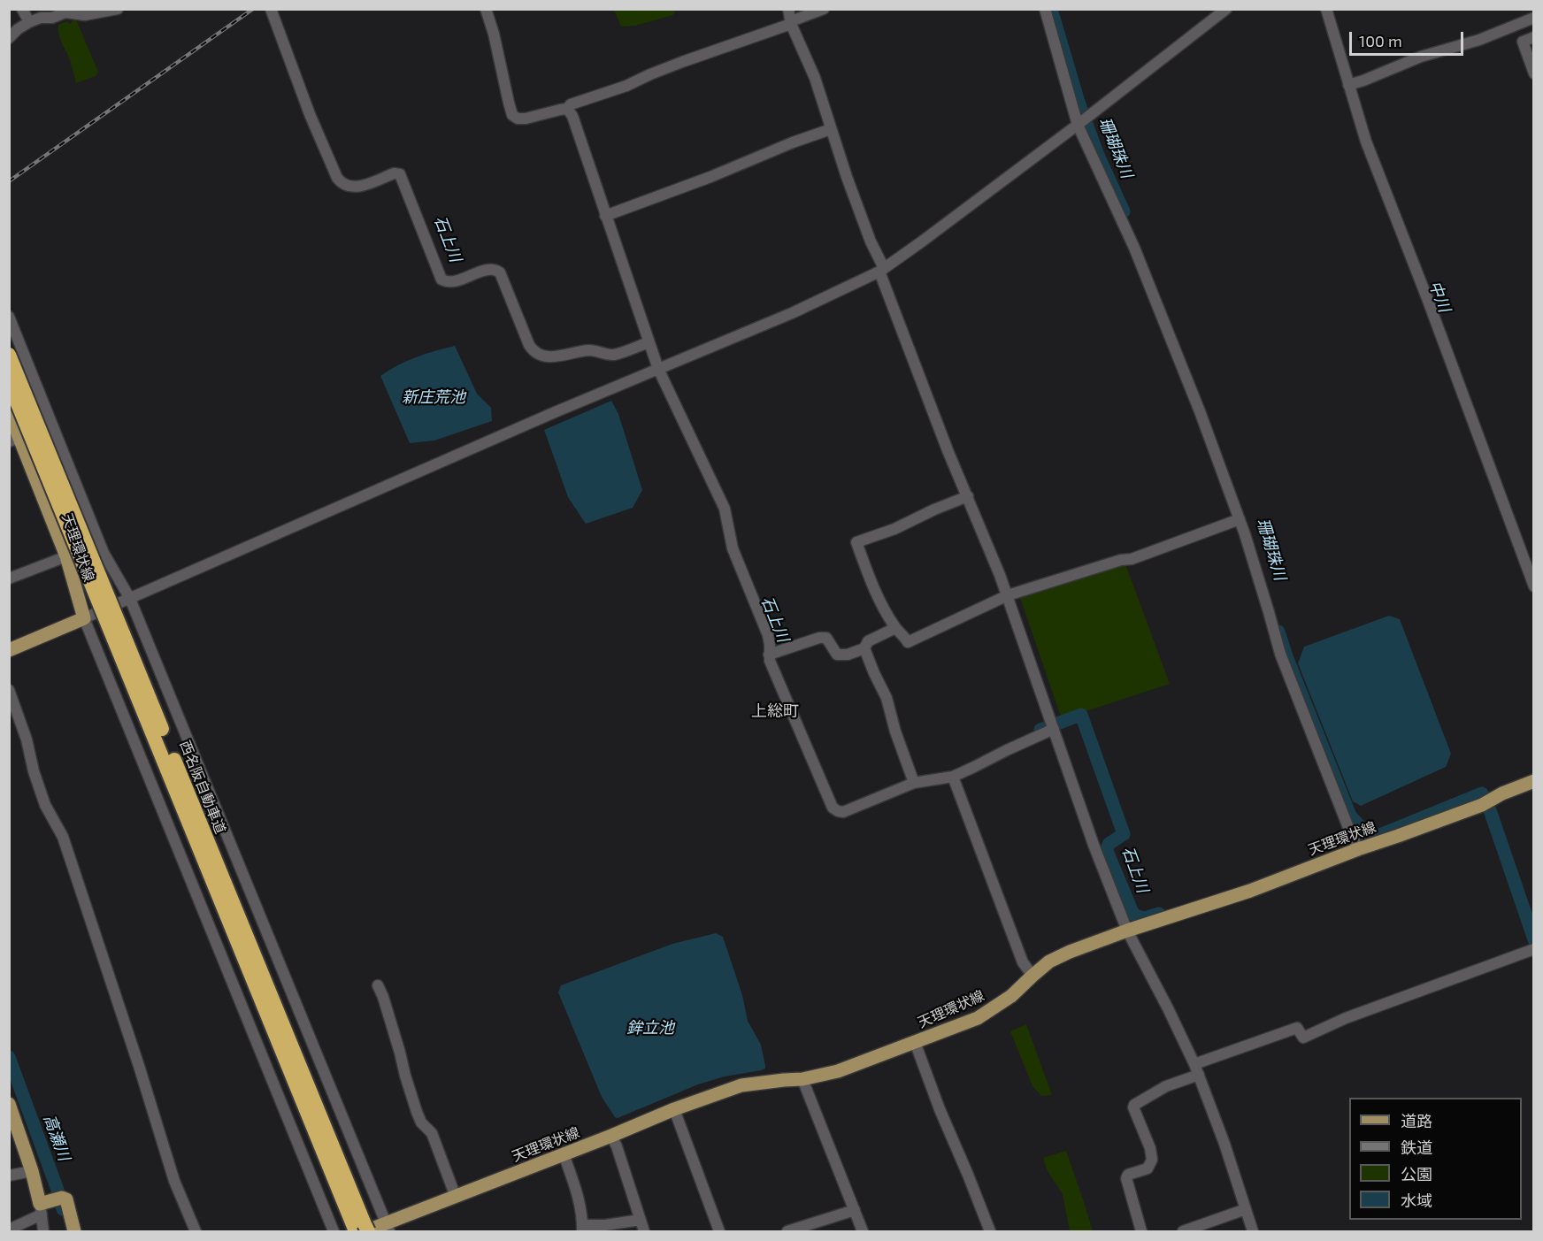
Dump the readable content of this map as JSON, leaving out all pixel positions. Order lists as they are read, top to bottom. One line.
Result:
{"streets":{"highway":["西名阪自動車道"],"main road":["天理環状線"]},"crossings":[["天理環状線","西名阪自動車道"]],"districts":["上総町"],"water":["珊瑚珠川","石上川","中川","新庄荒池","鉾立池","高瀬川"],"legend":["道路","鉄道","公園","水域"],"scale_bar":"100 m"}
